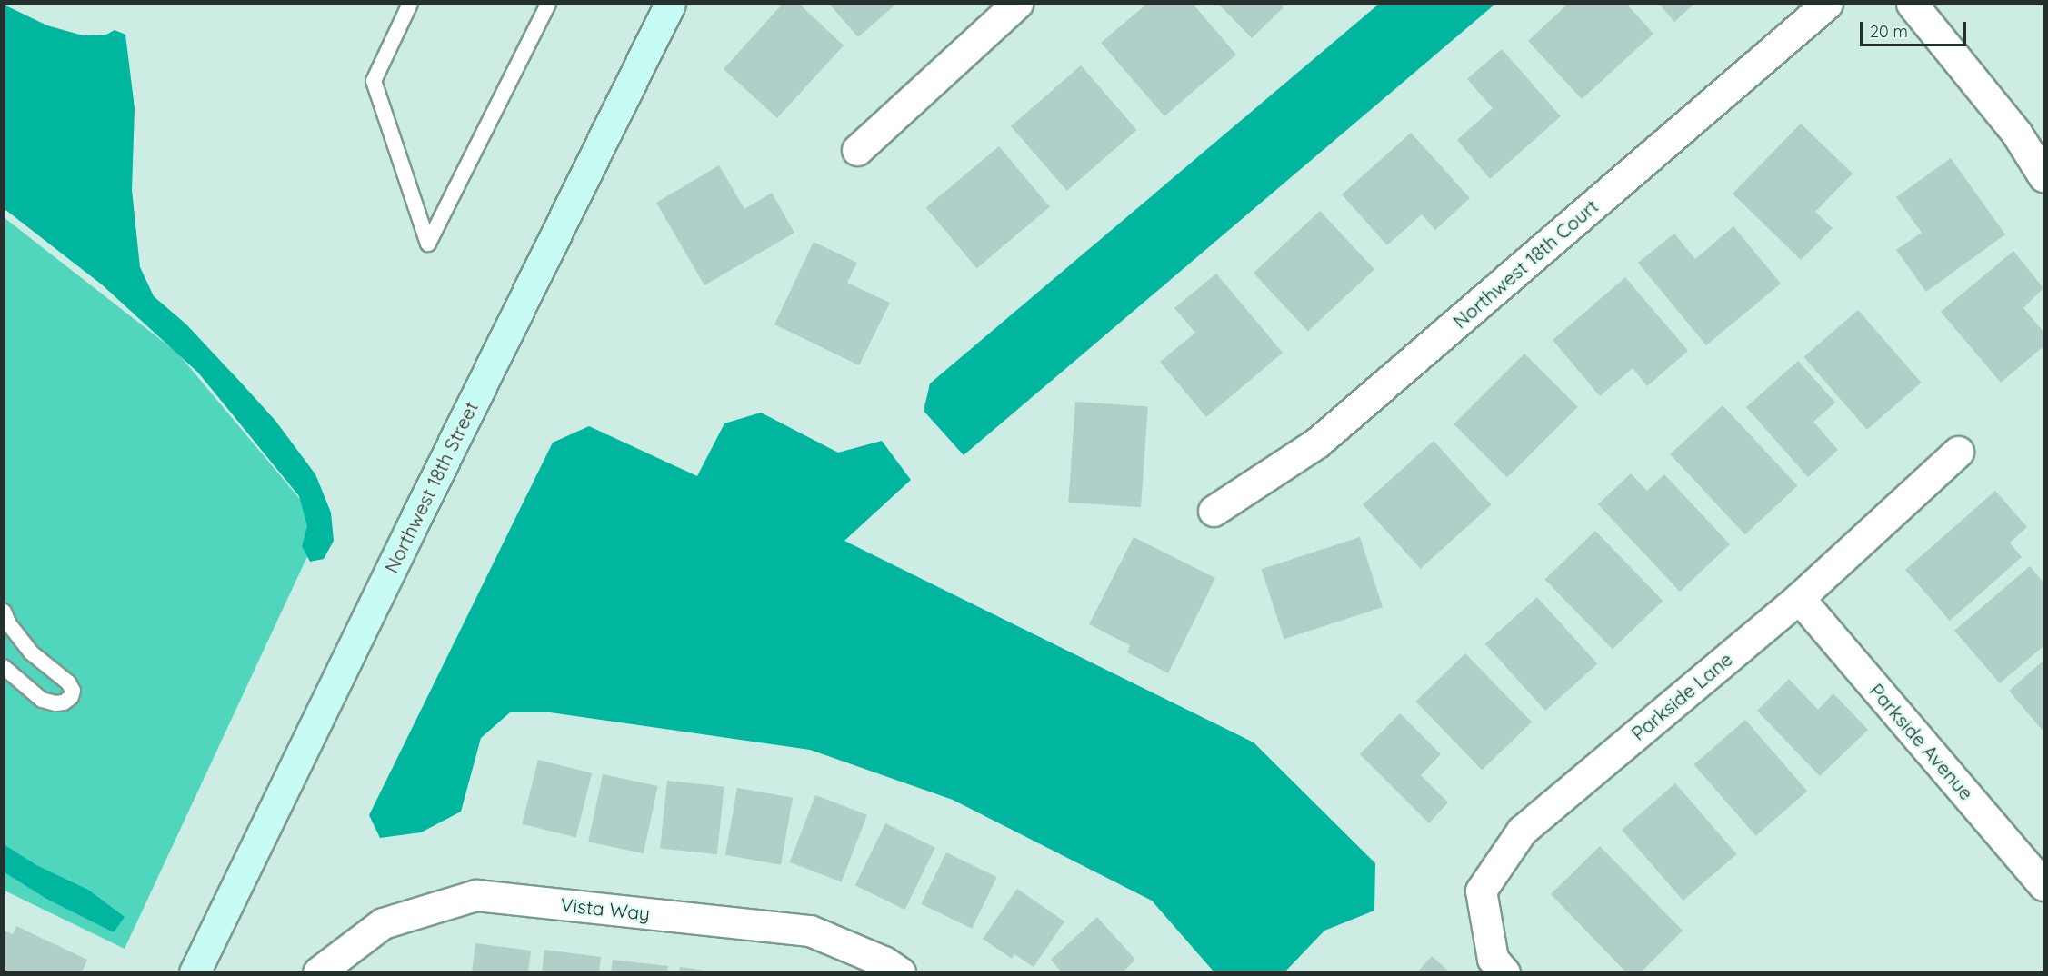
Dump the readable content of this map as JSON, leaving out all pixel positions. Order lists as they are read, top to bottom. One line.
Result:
{"streets":{"street":["Northwest 18th Court","Northwest 18th Street","Parkside Lane","Parkside Avenue","Vista Way"]},"crossings":[["Parkside Lane","Parkside Avenue"]],"scale_bar":"20 m"}
